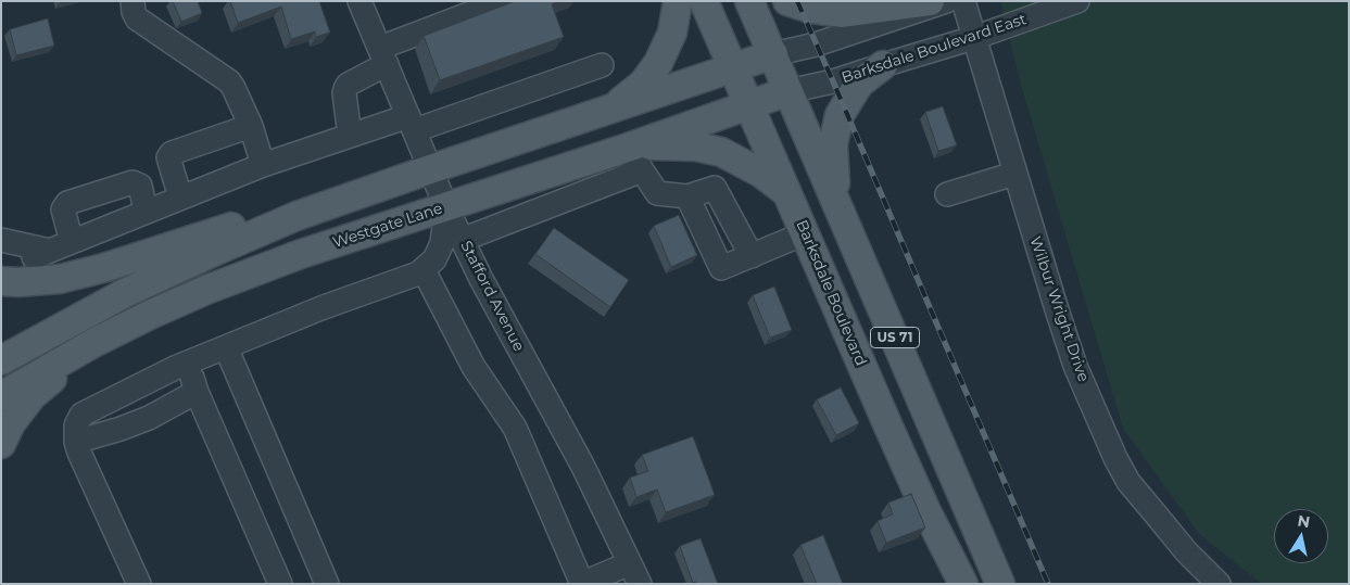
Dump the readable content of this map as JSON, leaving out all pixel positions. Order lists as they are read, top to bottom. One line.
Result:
{"streets":{"main road":["Westgate Lane","Barksdale Boulevard","US 71"],"street":["Barksdale Boulevard East","Stafford Avenue","Wilbur Wright Drive"]},"crossings":[["Barksdale Boulevard East","Westgate Lane"],["Barksdale Boulevard East","Wilbur Wright Drive"],["Barksdale Boulevard East","US 71"],["Westgate Lane","Barksdale Boulevard"],["Westgate Lane","Stafford Avenue"],["Westgate Lane","US 71"]],"north":"top"}
